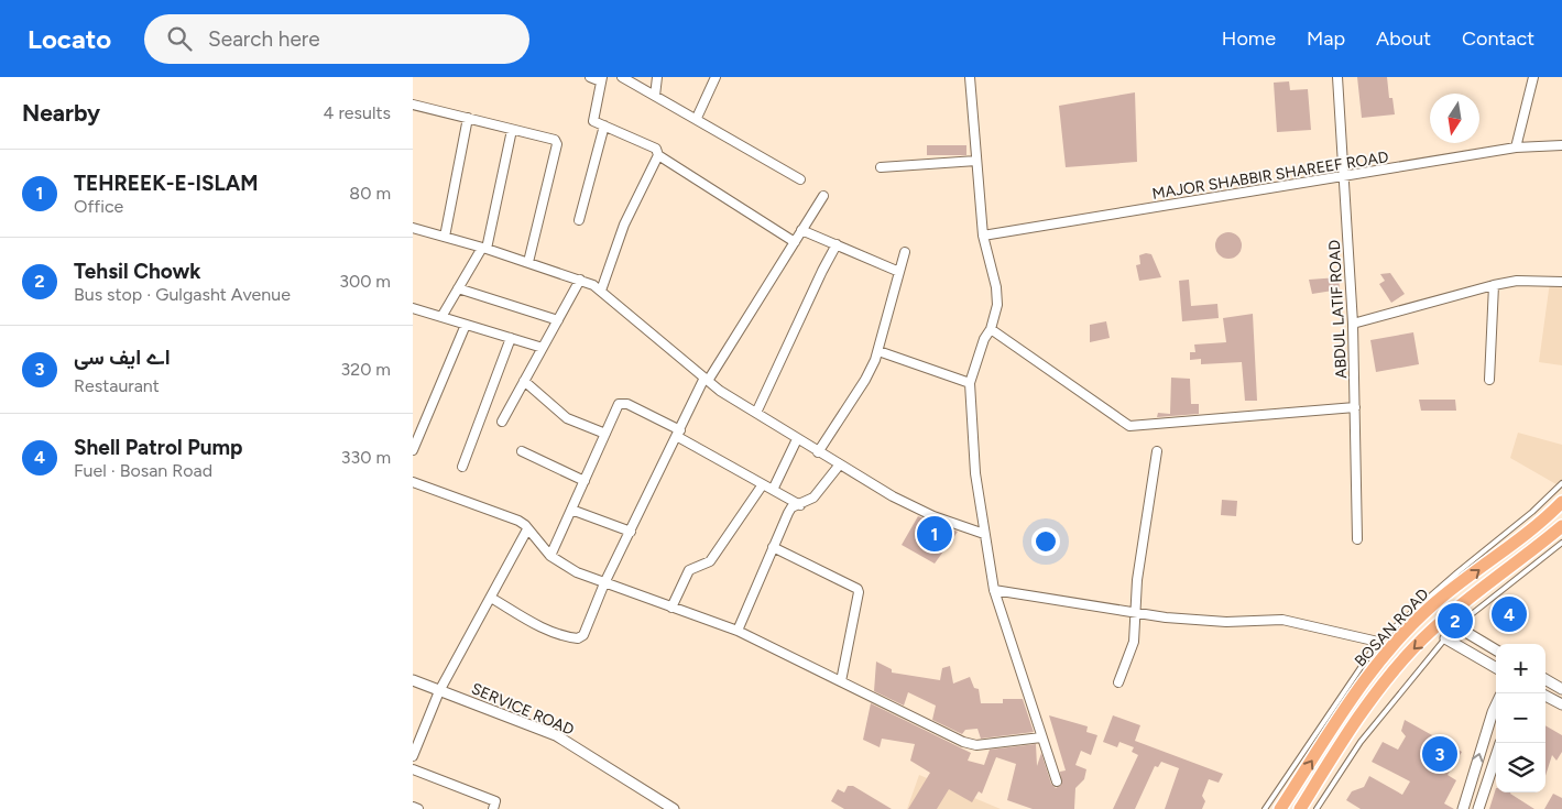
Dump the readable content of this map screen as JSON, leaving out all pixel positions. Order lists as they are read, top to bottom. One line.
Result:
{"streets":{"main road":["BOSAN ROAD"],"street":["MAJOR SHABBIR SHAREEF ROAD","ABDUL LATIF ROAD","SERVICE ROAD"]},"crossings":[["MAJOR SHABBIR SHAREEF ROAD","ABDUL LATIF ROAD"]],"north":"bottom","page":{"header":"Locato","search":"Search here","nav":["Home","Map","About","Contact"],"heading":["Nearby","4 results"],"list":[{"mark":"1","name":"TEHREEK-E-ISLAM","note":"Office","value":"80 m"},{"mark":"2","name":"Tehsil Chowk","note":"Bus stop · Gulgasht Avenue","value":"300 m"},{"mark":"3","name":"اے ایف سی","note":"Restaurant","value":"320 m"},{"mark":"4","name":"Shell Patrol Pump","note":"Fuel · Bosan Road","value":"330 m"}],"pins":["1","4","2","3"],"map_buttons":["+","−"]}}
